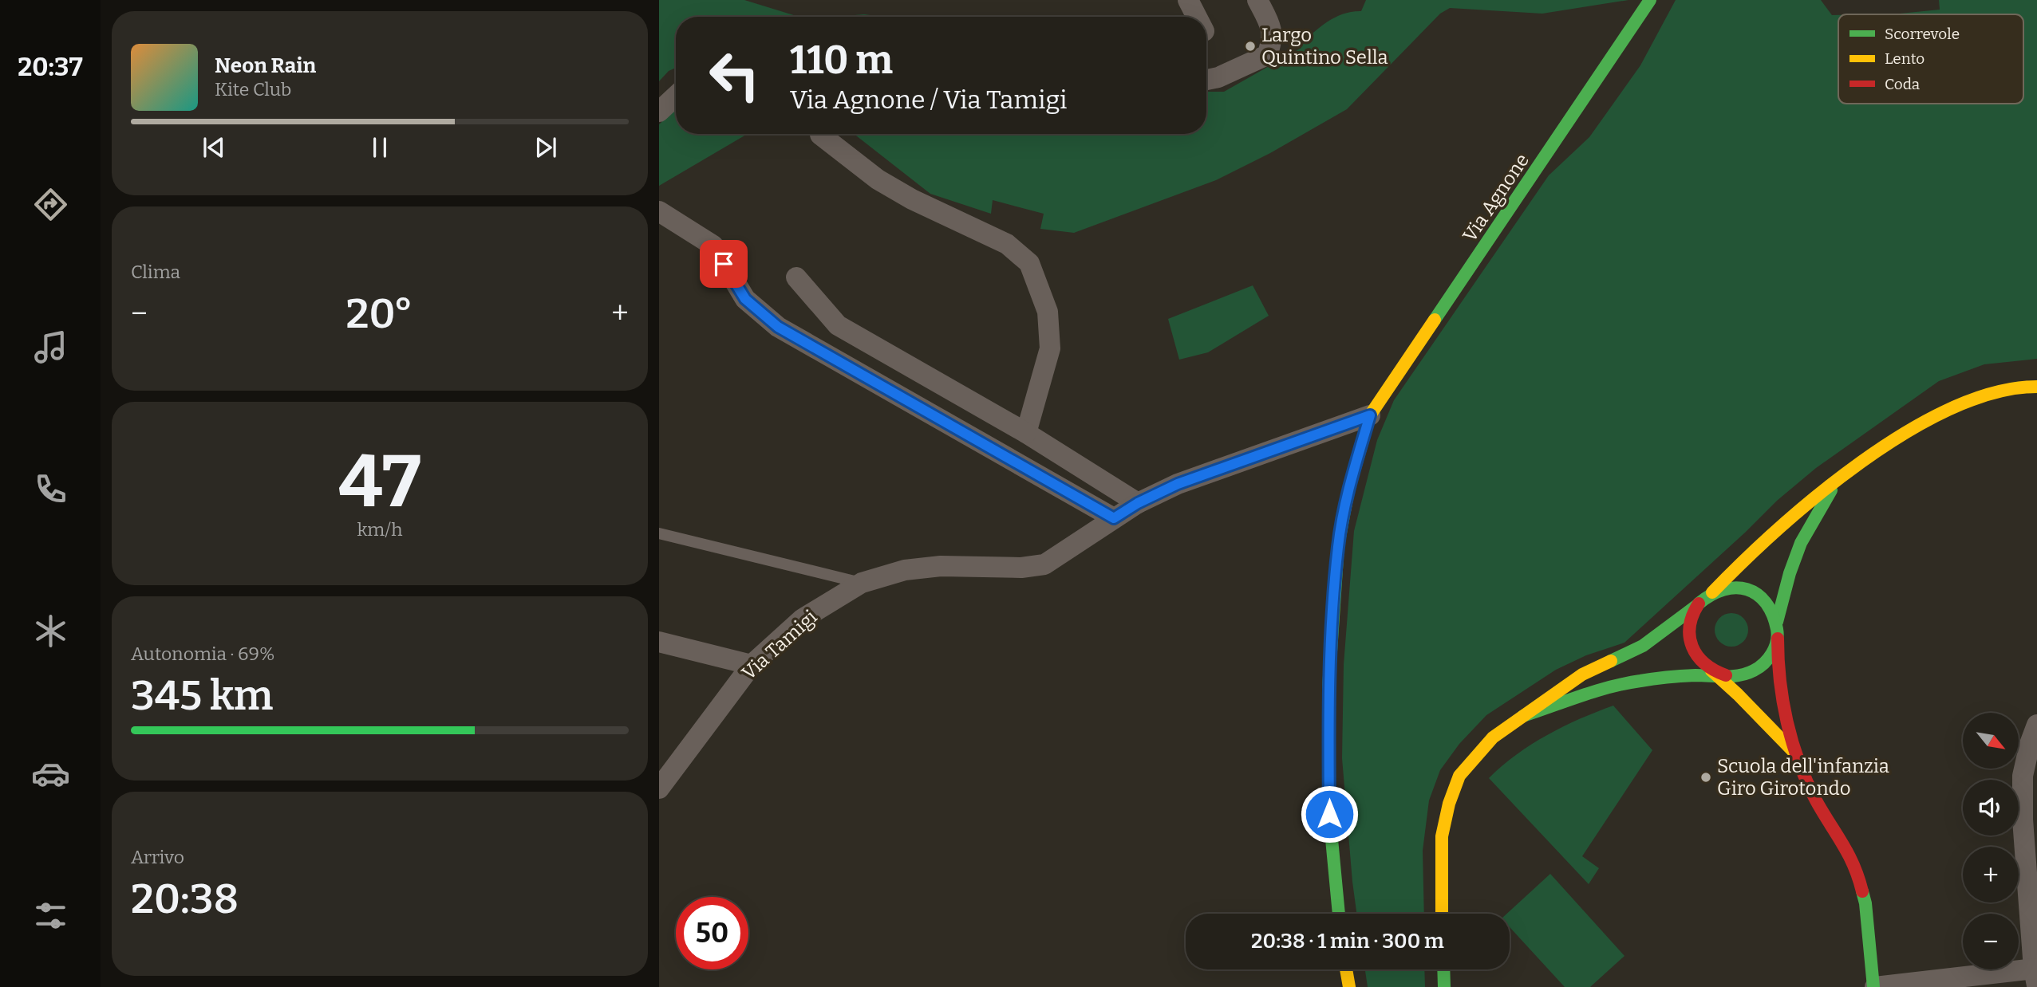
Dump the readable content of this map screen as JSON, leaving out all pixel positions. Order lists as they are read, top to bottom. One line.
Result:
{"streets":{"main road":["Via Agnone"],"street":["Via Tamigi"]},"places":["Largo Quintino Sella","Scuola dell'infanzia Giro Girotondo"],"legend":["Scorrevole","Lento","Coda"],"north":"bottom right","page":{"tabs":"20:37","turn":["110 m","Via Agnone / Via Tamigi"],"song":["Neon Rain","Kite Club"],"tile":["Clima",["47","km/h"],["Autonomia · 69%","345 km"],["Arrivo","20:38"]],"heat":["−","20°","+"],"map_buttons":["+","−"],"limit":"50","trip":"20:38 · 1 min · 300 m"}}
